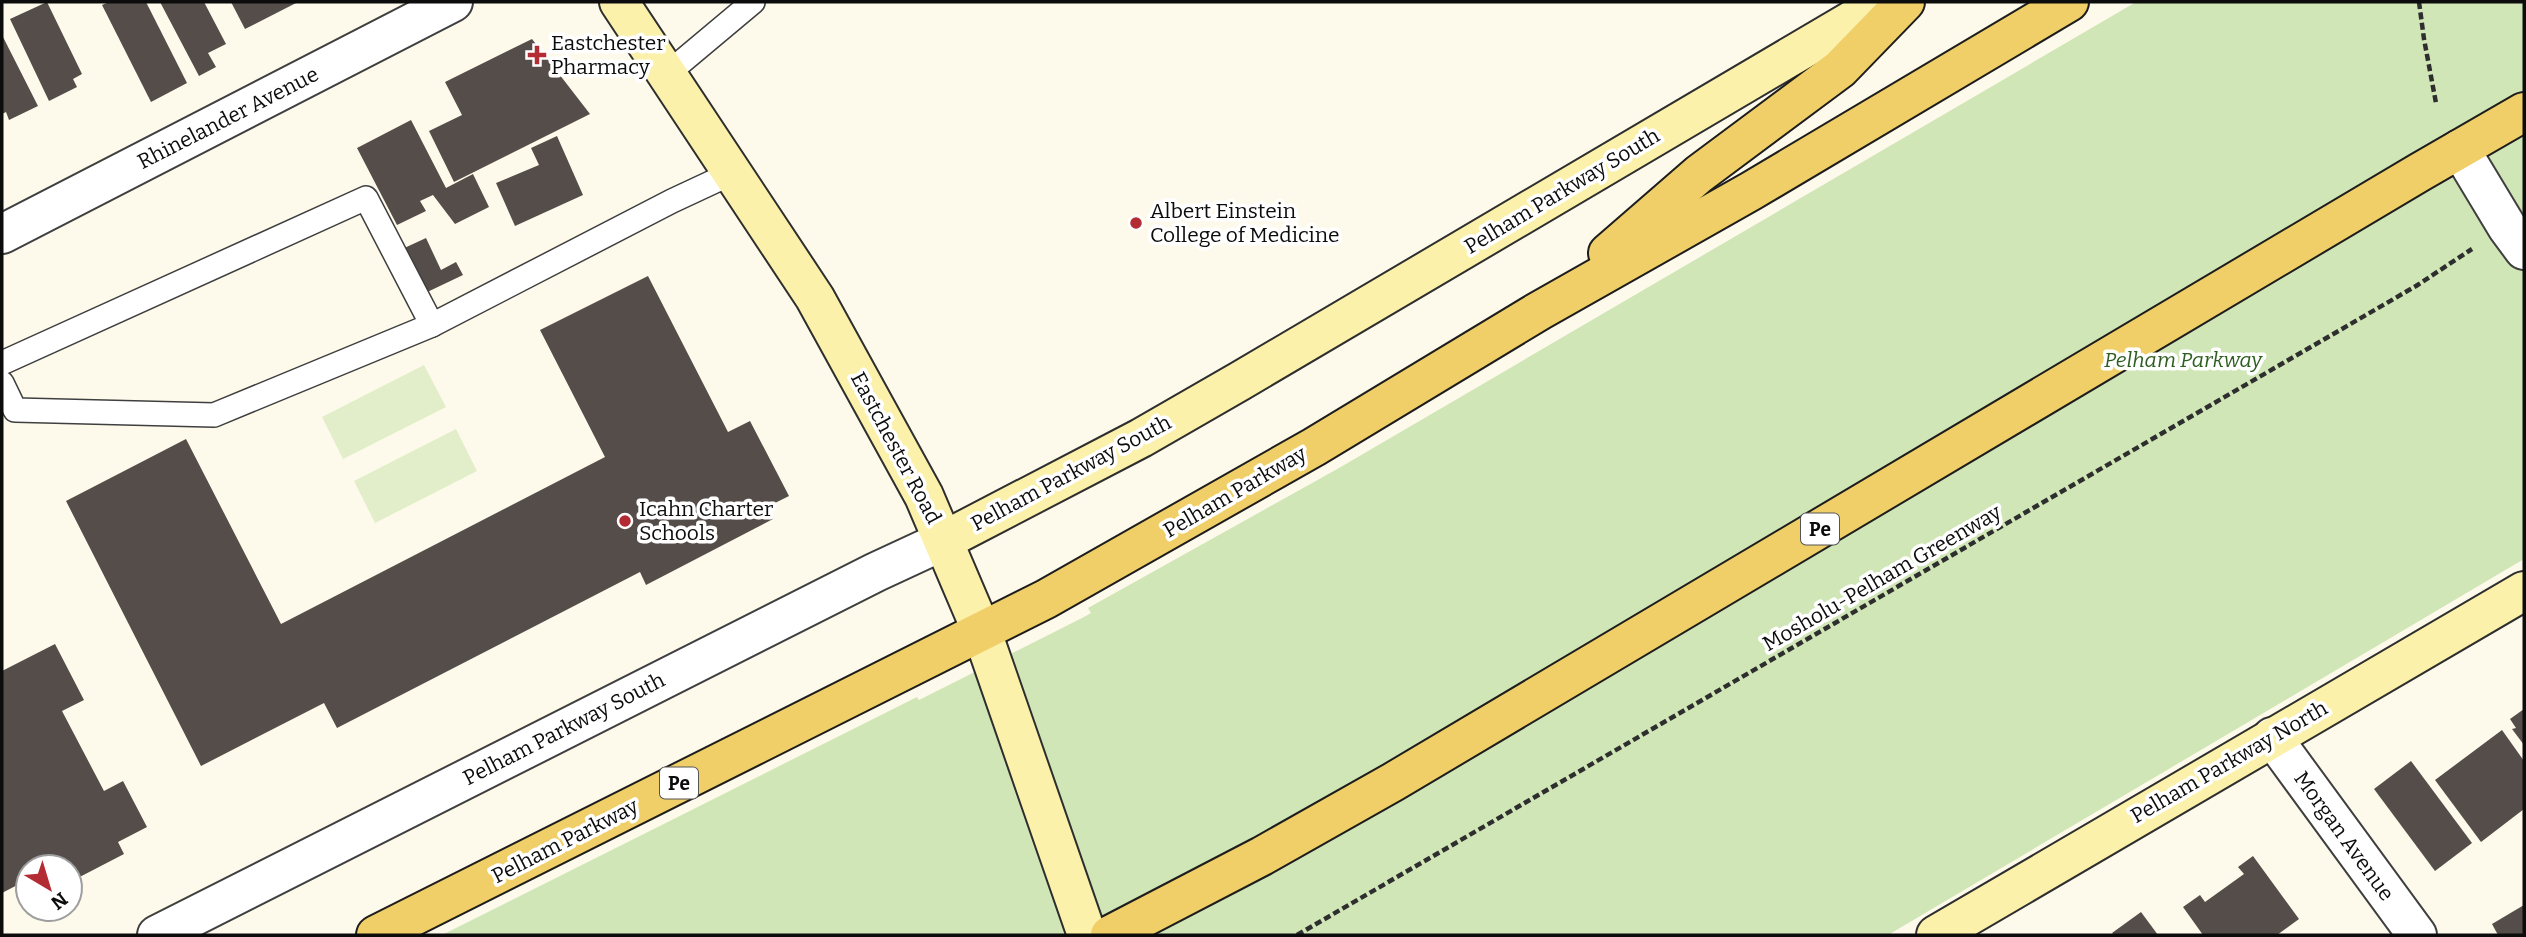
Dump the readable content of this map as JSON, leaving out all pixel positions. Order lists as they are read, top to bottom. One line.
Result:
{"streets":{"main road":["Pelham Parkway","Pe"],"street":["Rhinelander Avenue","Pelham Parkway South","Eastchester Road","Pelham Parkway North","Morgan Avenue"],"path":["Mosholu-Pelham Greenway"]},"crossings":[["Pelham Parkway South","Eastchester Road"],["Eastchester Road","Pelham Parkway"],["Pelham Parkway North","Morgan Avenue"]],"parks":["Pelham Parkway"],"places":{"health":["Eastchester Pharmacy"],"other":["Albert Einstein College of Medicine","Icahn Charter Schools"]},"north":"bottom right"}
